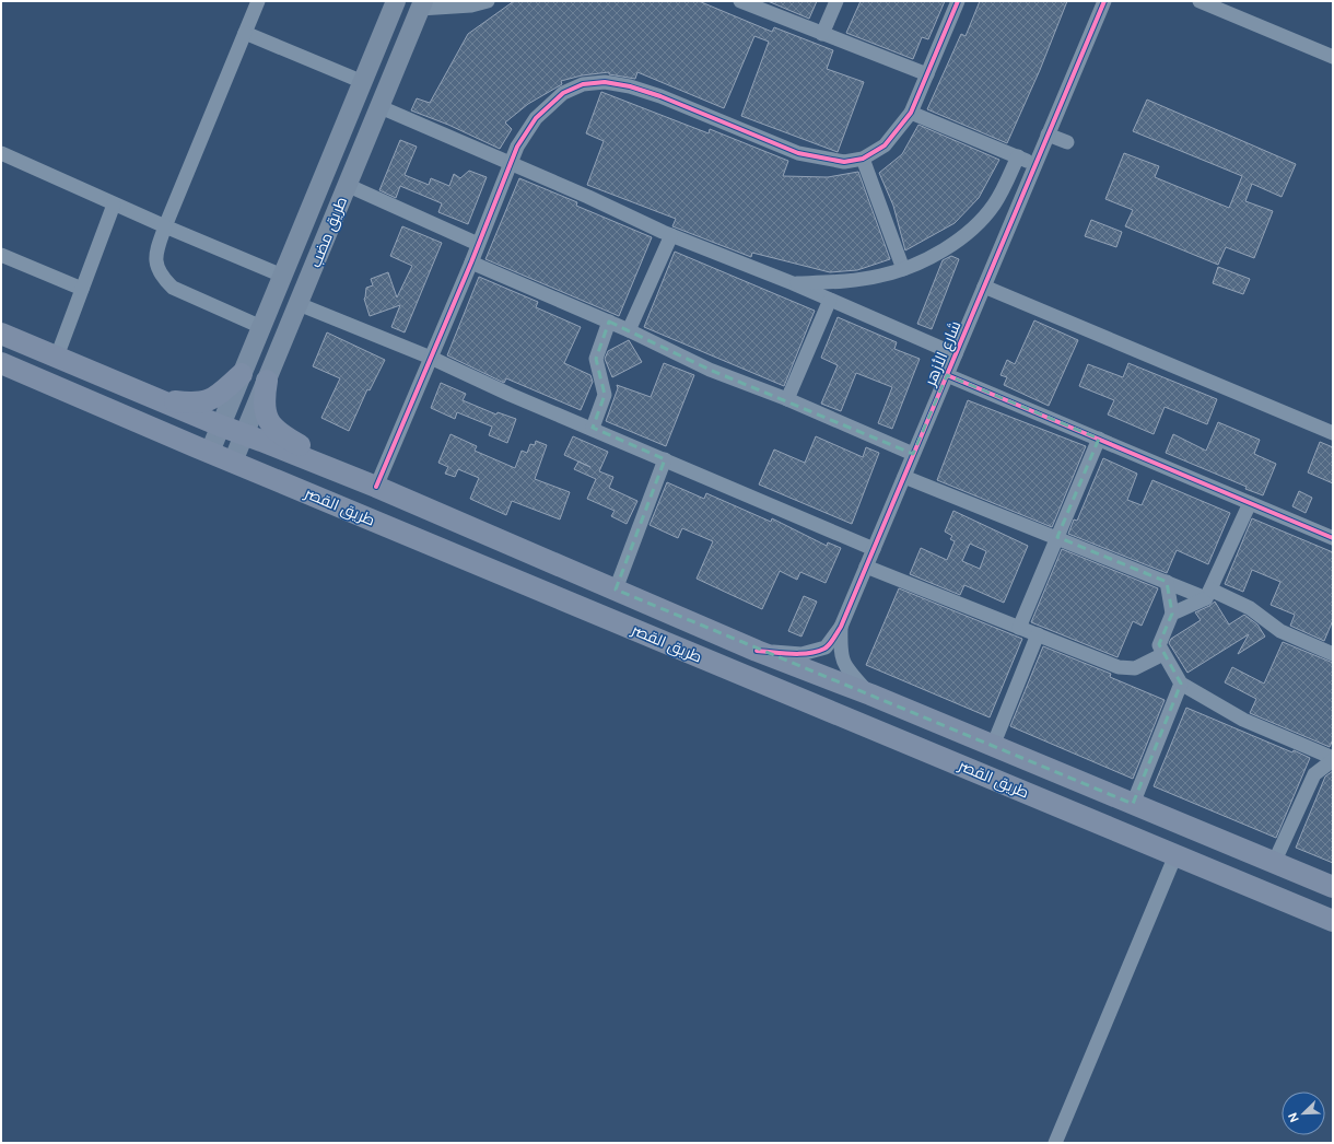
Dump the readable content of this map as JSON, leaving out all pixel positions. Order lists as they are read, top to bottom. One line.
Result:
{"streets":{"main road":["طريق مضب","طريق القصر"],"street":["شارع الأزهر"]},"crossings":[["طريق مضب","طريق القصر"],["شارع الأزهر","طريق القصر"]],"north":"bottom left"}
